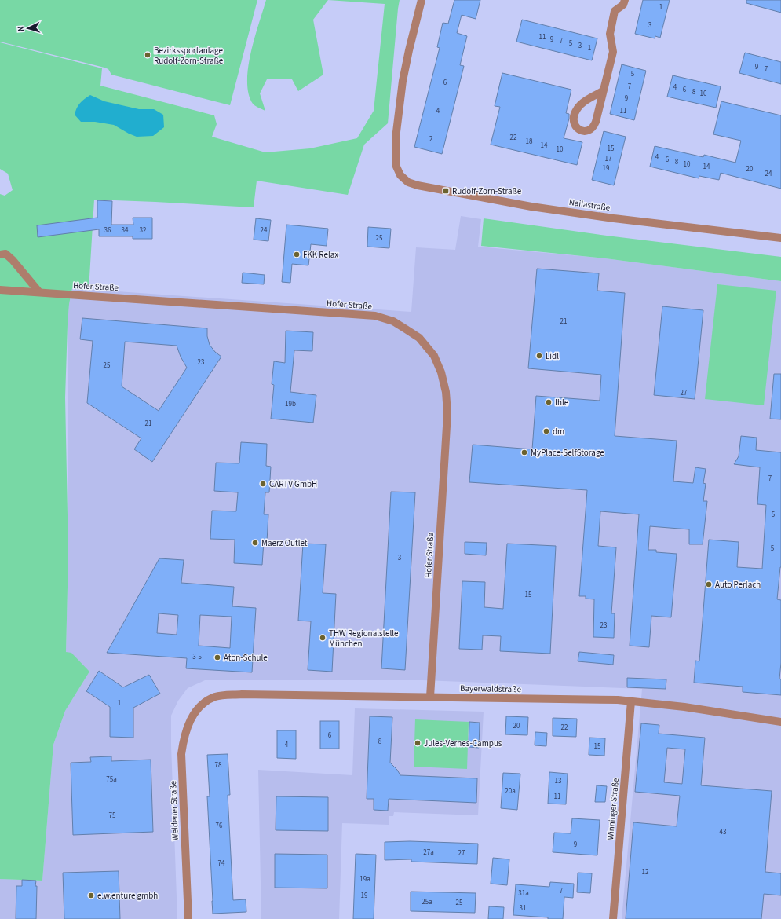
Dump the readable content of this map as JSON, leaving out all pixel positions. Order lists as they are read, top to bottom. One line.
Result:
{"streets":{"street":["Nailastraße","Hofer Straße","Bayerwaldstraße","Winninger Straße","Weidener Straße"]},"crossings":[["Hofer Straße","Bayerwaldstraße"],["Bayerwaldstraße","Winninger Straße"],["Bayerwaldstraße","Weidener Straße"]],"places":{"other":["Bezirkssportanlage Rudolf-Zorn-Straße","FKK Relax","Lidl","Ihle","dm","MyPlace-SelfStorage","CARTV GmbH","Maerz Outlet","Auto Perlach","THW Regionalstelle München","Aton-Schule","Jules-Vernes-Campus","e.w.enture gmbh"],"transit":["Rudolf-Zorn-Straße"]},"house_numbers":["1","3","11","9","7","5","3","1","9","7","5","6","7","4","6","8","10","9","4","11","22","2","18","14","15","10","4","17","6","8","10","14","19","20","24","36","34","32","24","25","21","23","25","27","19b","21","7","5","5","3","15","23","3-5","1","20","22","6","8","4","15","78","75a","13","20a","11","75","76","43","9","27a","27","74","12","19a","7","31a","19","25a","25","31"],"north":"left"}
